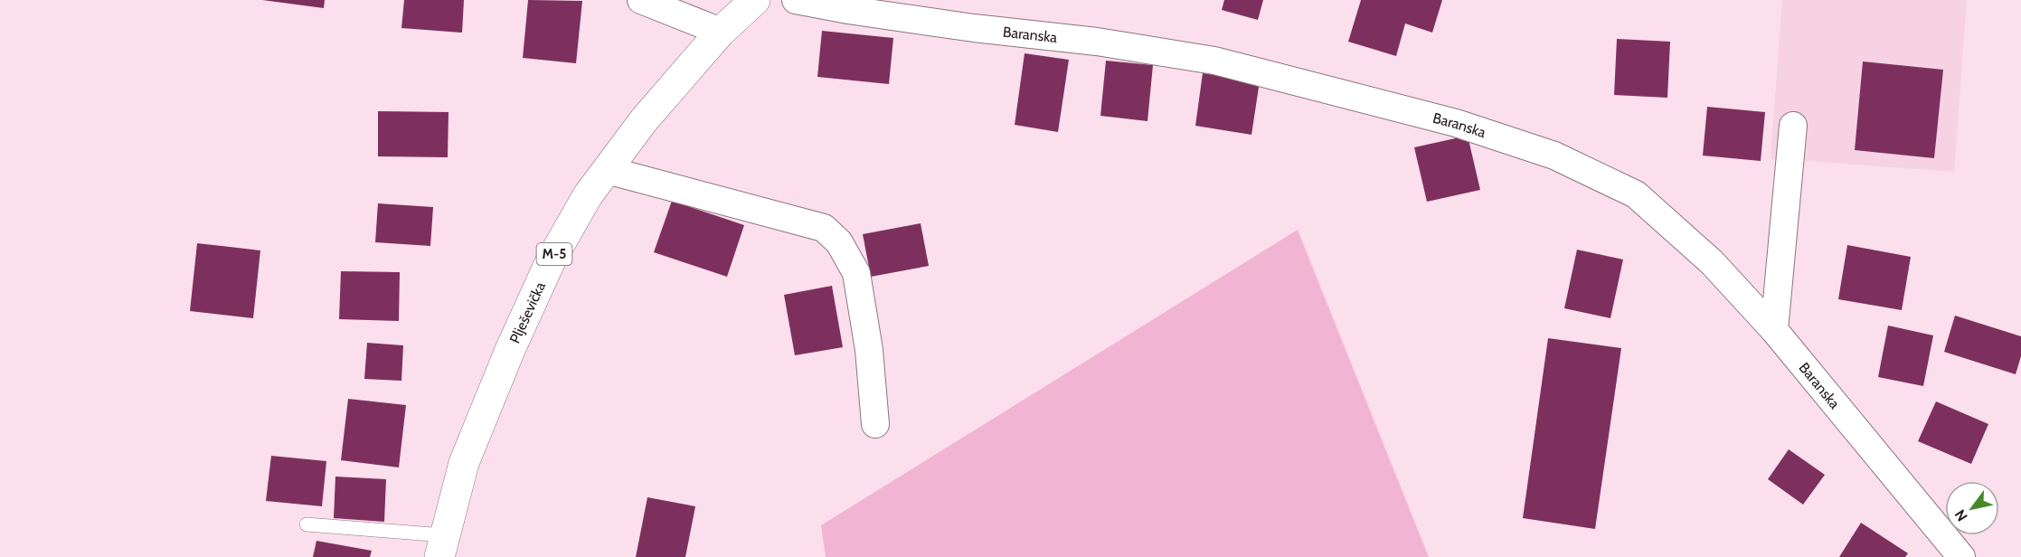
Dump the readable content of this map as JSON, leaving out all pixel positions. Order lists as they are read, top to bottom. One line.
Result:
{"streets":{"main road":["M-5","Plješevička"],"street":["Baranska"]},"north":"bottom left"}
